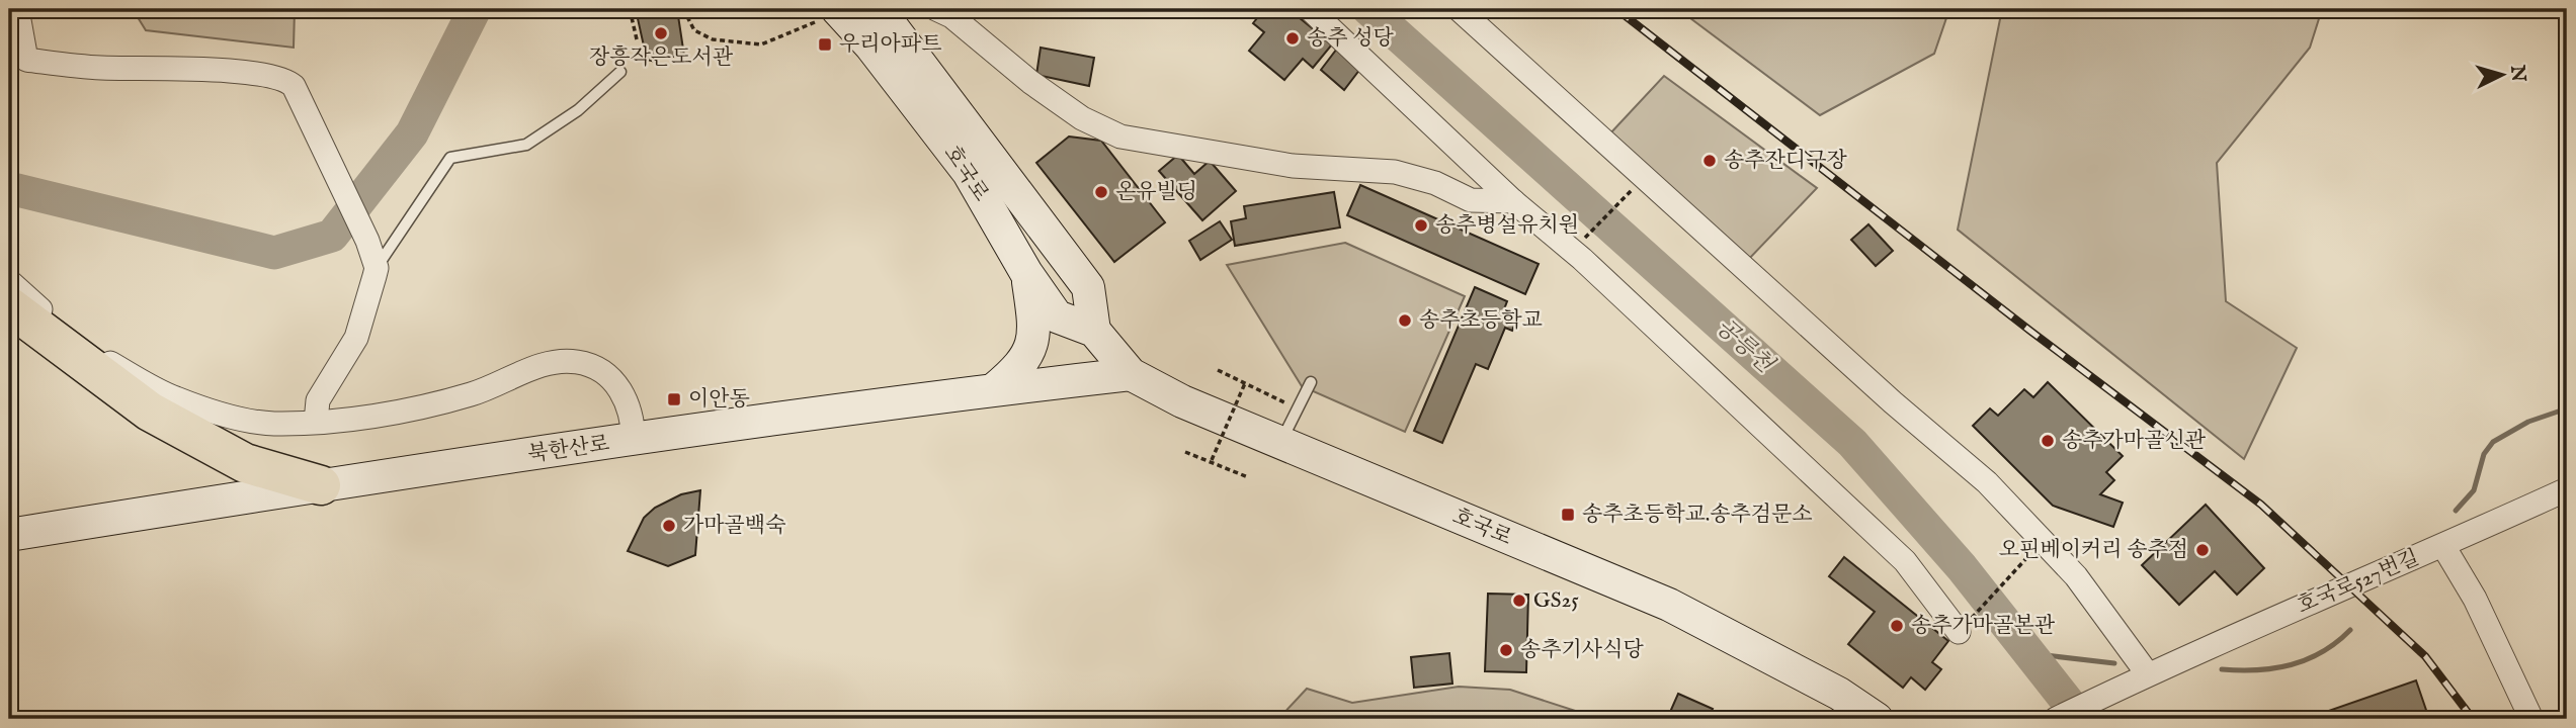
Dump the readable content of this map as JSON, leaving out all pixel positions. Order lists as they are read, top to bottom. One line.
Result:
{"streets":{"street":["호국로","북한산로","호국로527번길"]},"crossings":[["호국로","북한산로"]],"water":["공릉천"],"places":{"other":["장흥작은도서관","송추 성당","송추잔디구장","온유빌딩","송추병설유치원","송추초등학교","송추가마골신관","가마골백숙","오핀베이커리 송추점","GS25","송추가마골본관","송추기사식당"],"transit":["우리아파트","이안동","송추초등학교.송추검문소"]},"north":"right"}
